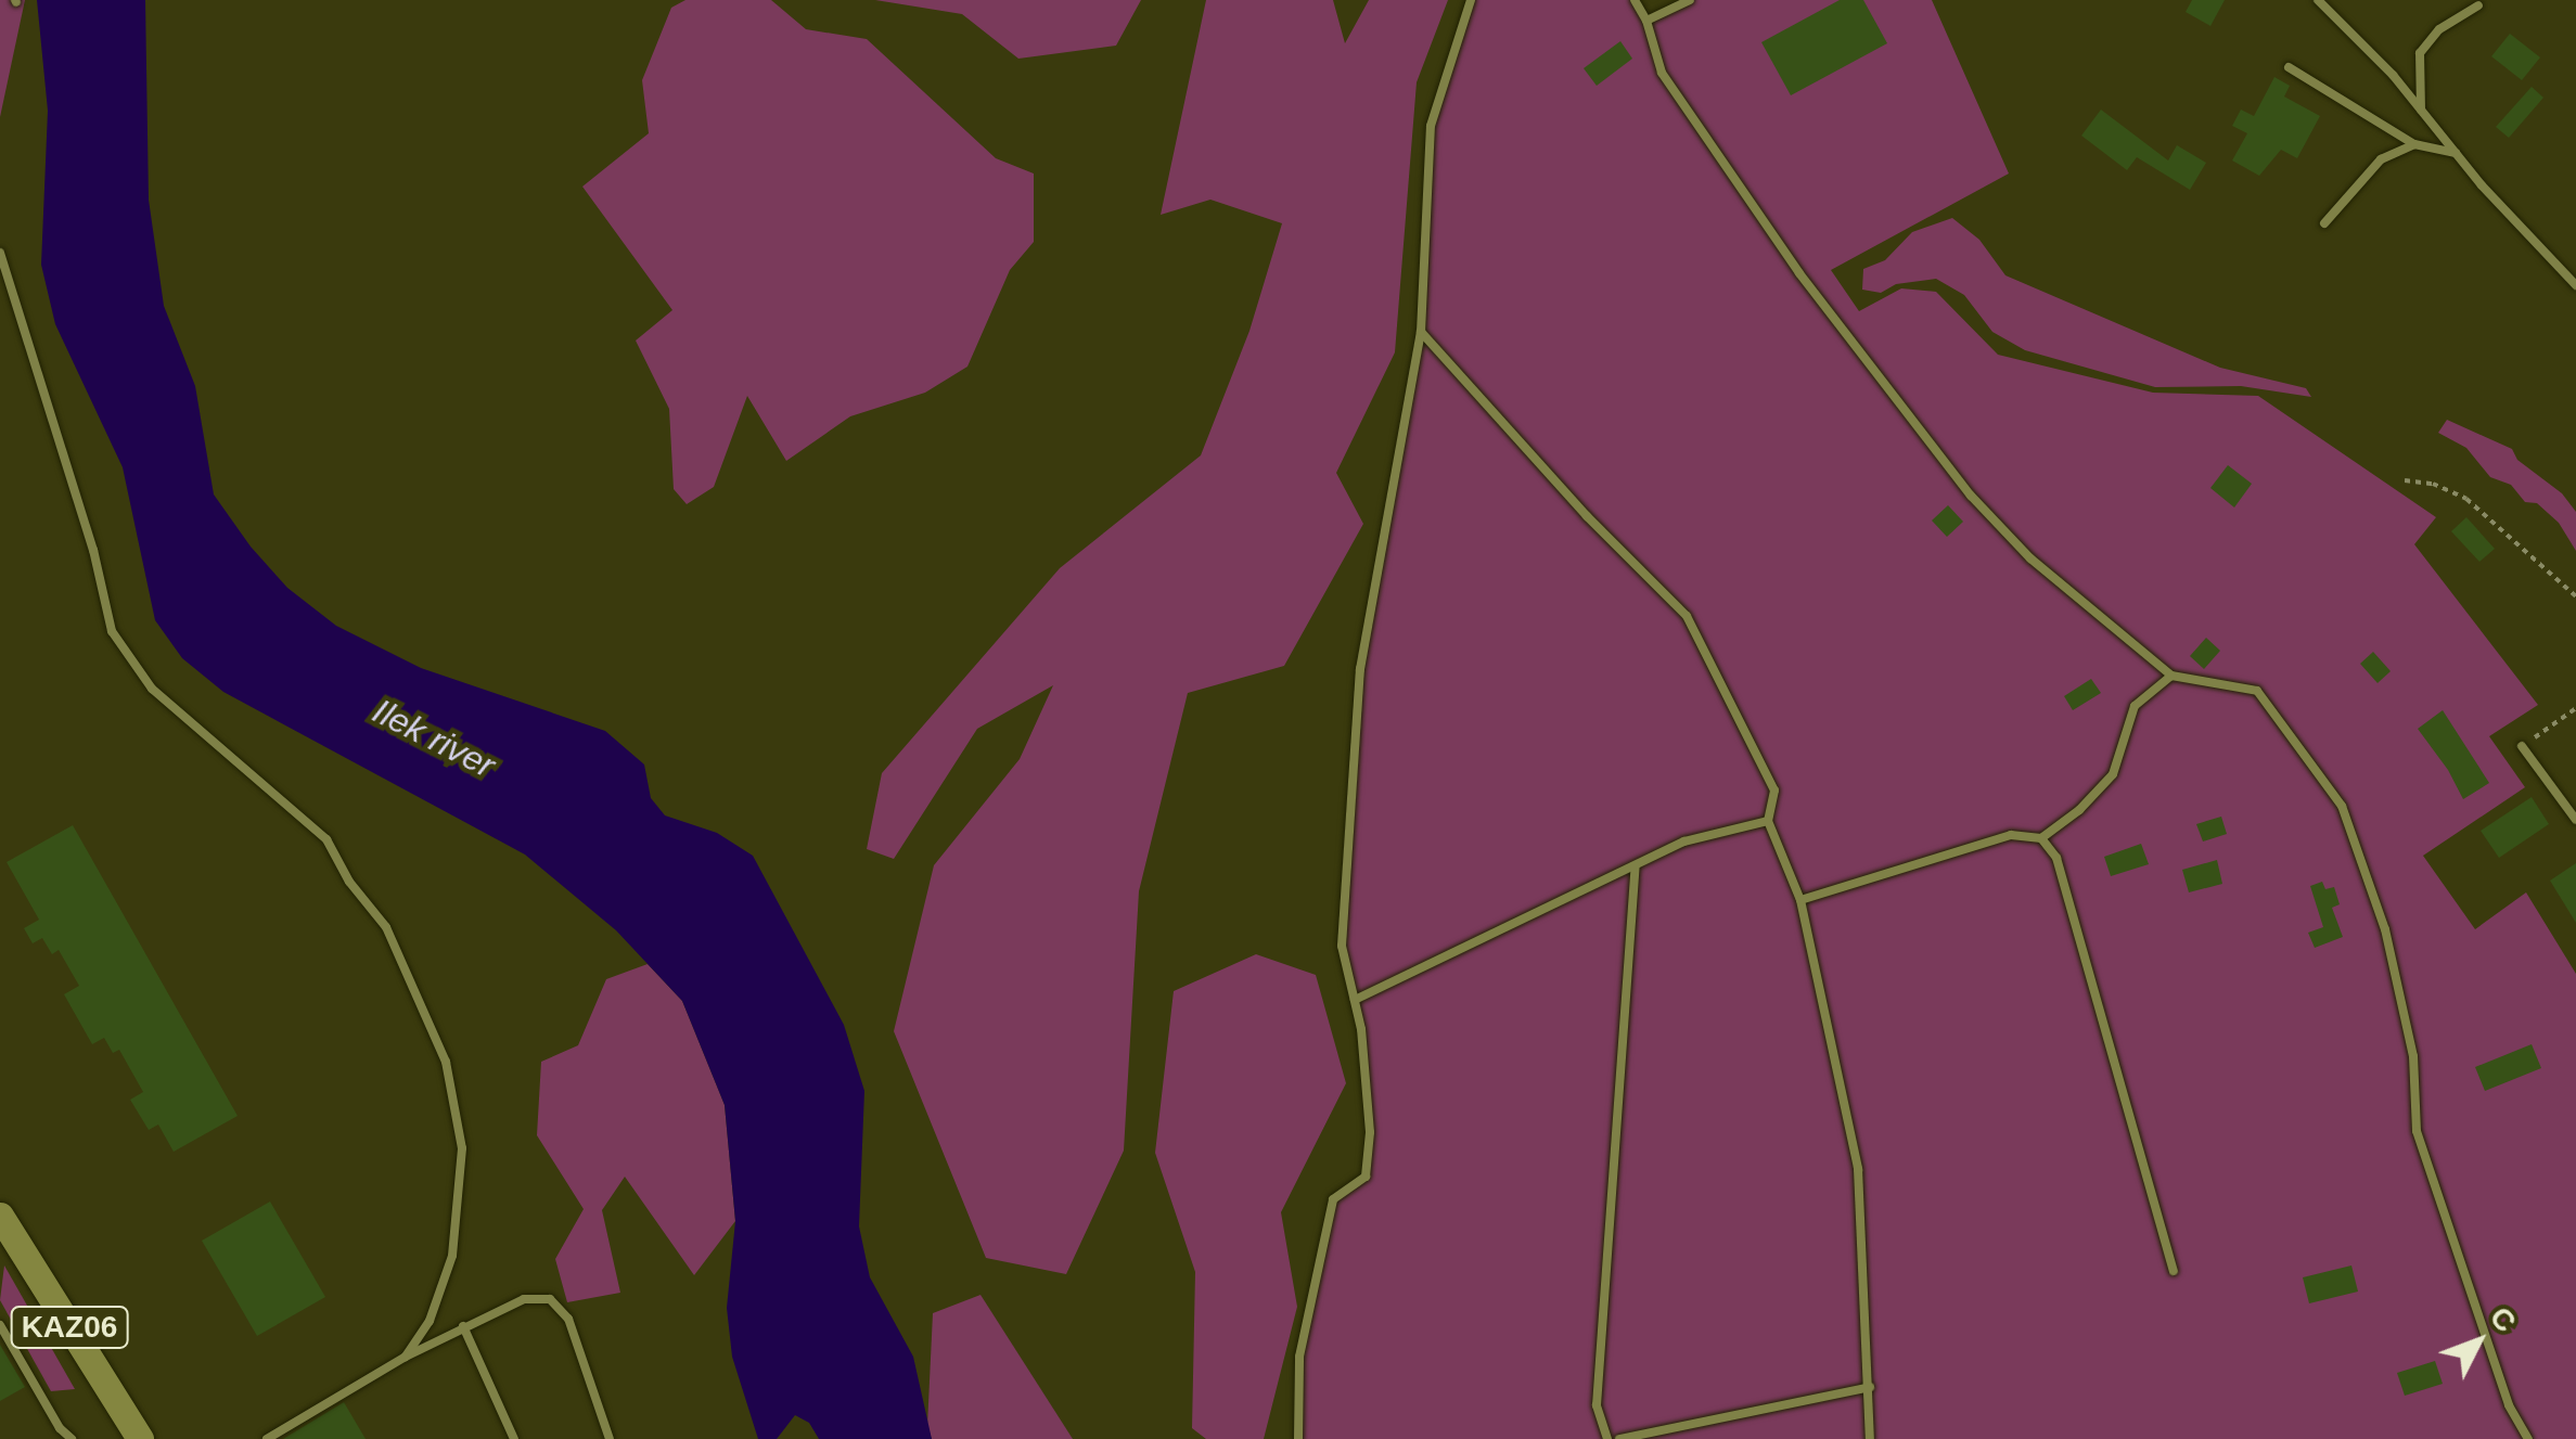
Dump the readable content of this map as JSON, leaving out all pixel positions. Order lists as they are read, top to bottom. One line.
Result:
{"streets":{"highway":["KАZ06"]},"water":["Ilek river"],"north":"top right"}
